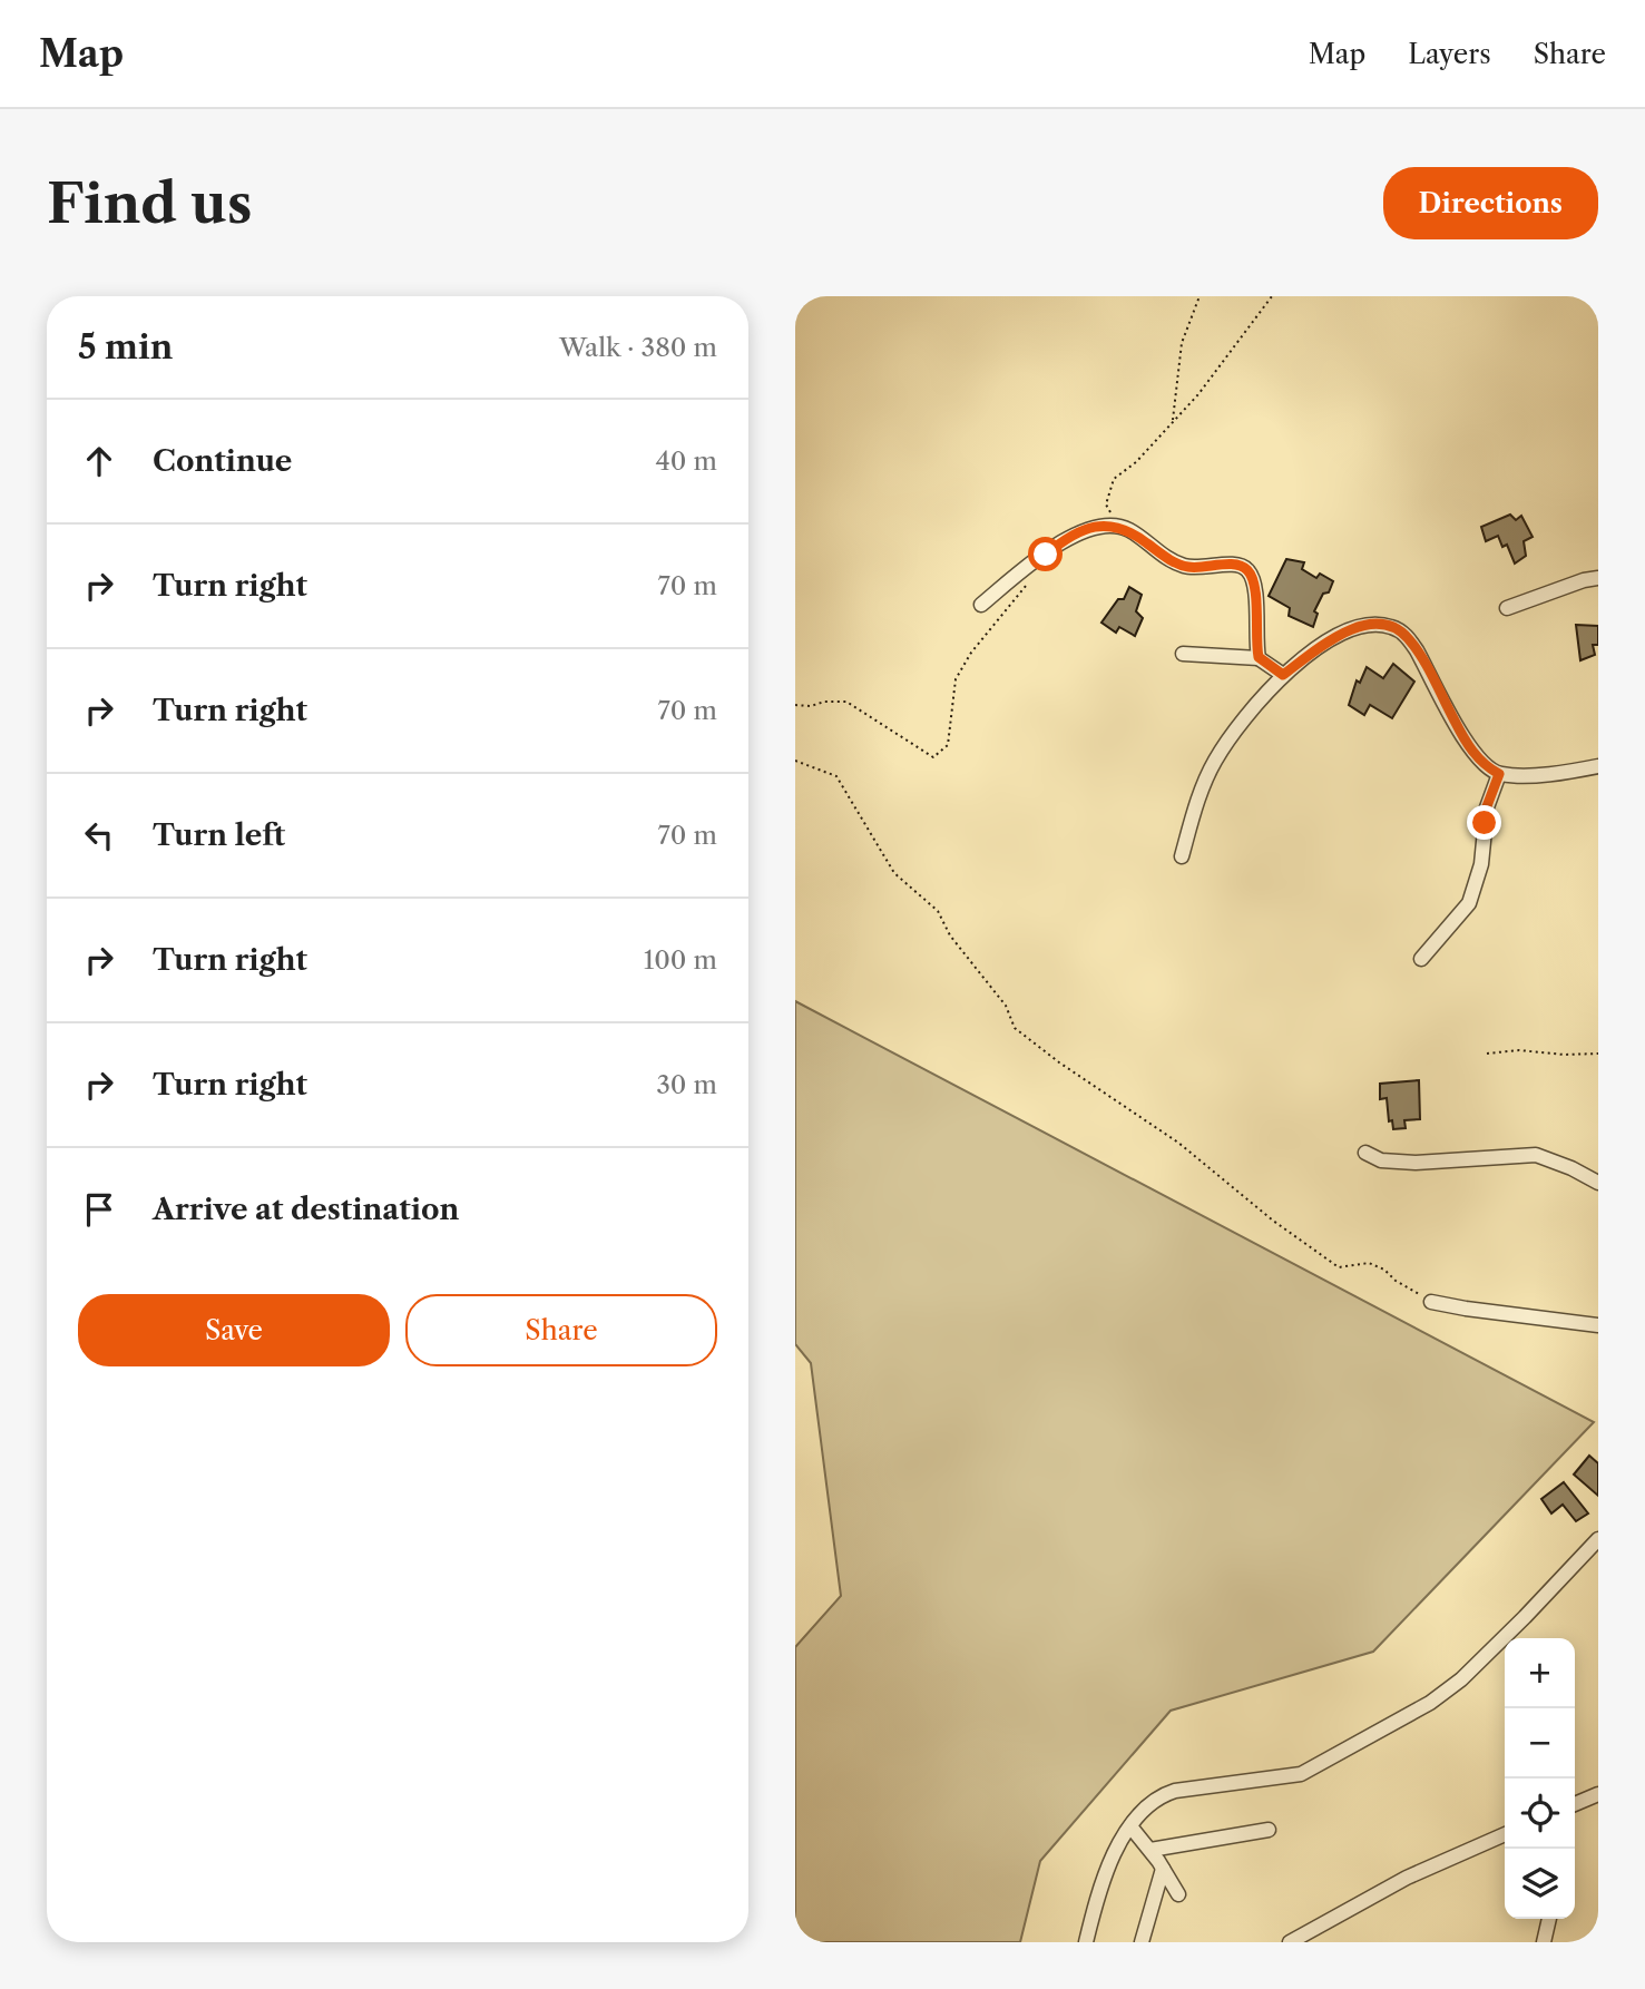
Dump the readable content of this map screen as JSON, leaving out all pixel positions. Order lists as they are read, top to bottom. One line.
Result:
{"page":{"header":"Map","nav":["Map","Layers","Share"],"buttons":["Directions",["Save","Share"]],"title":"Find us","heading":["5 min","Walk · 380 m"],"list":[["Continue","40 m"],["Turn right","70 m"],["Turn right","70 m"],["Turn left","70 m"],["Turn right","100 m"],["Turn right","30 m"],"Arrive at destination"],"map_buttons":["+","−"]}}
